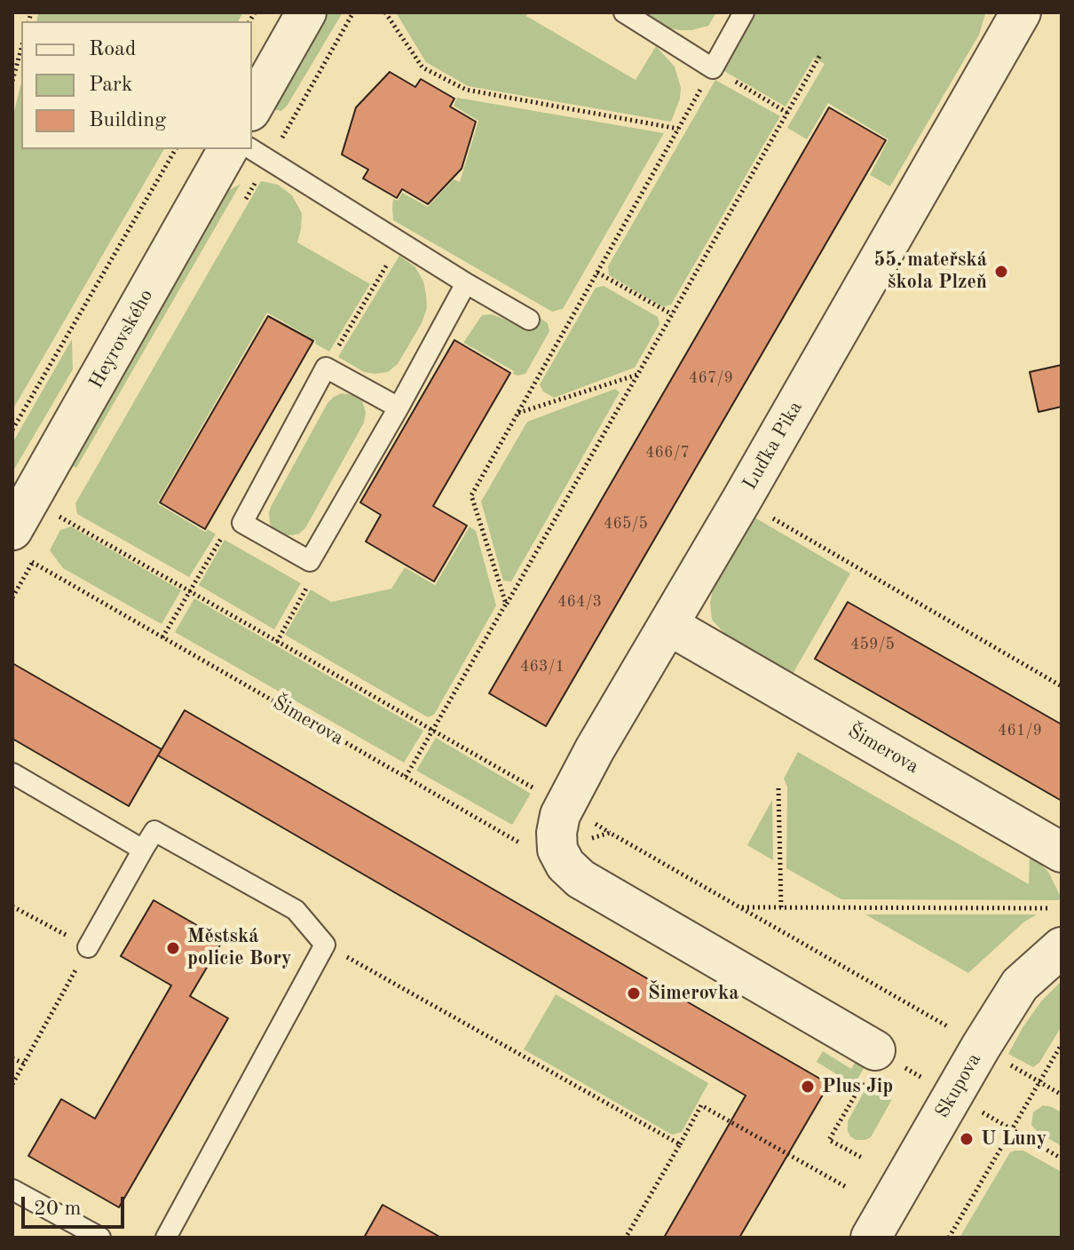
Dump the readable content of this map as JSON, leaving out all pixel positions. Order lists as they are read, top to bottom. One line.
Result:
{"streets":{"street":["Heyrovského","Luďka Pika","Šimerova","Skupova"]},"crossings":[["Heyrovského","Šimerova"],["Luďka Pika","Šimerova"]],"places":["55. mateřská škola Plzeň","Městská policie Bory","Šimerovka","Plus Jip","U Luny"],"house_numbers":["467/9","466/7","465/5","464/3","459/5","463/1","461/9"],"legend":["Road","Park","Building"],"scale_bar":"20 m"}
